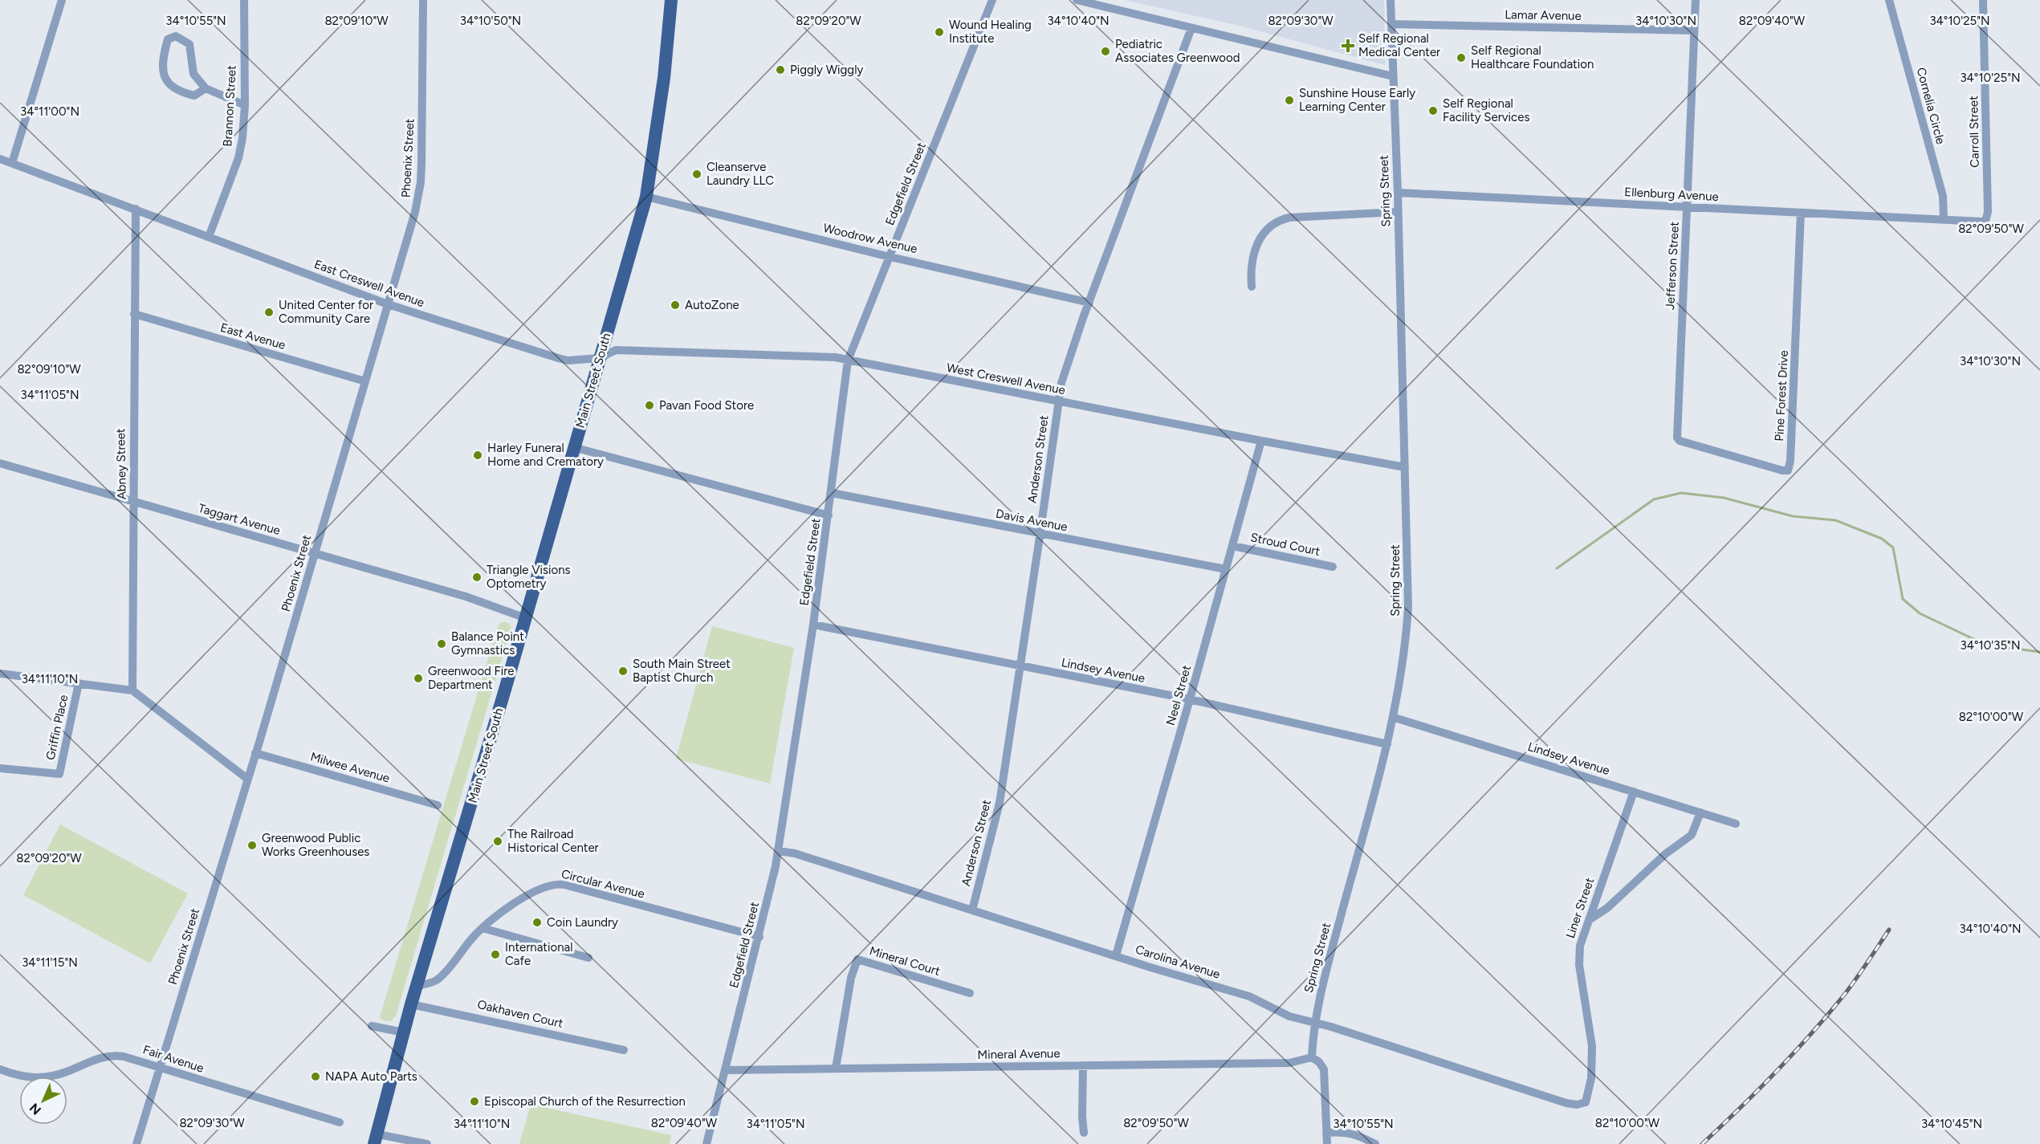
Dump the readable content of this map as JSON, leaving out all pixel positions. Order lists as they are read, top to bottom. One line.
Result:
{"streets":{"main road":["Main Street South"],"street":["Lamar Avenue","Brannon Street","Cornelia Circle","Carroll Street","Phoenix Street","Edgefield Street","Spring Street","Ellenburg Avenue","Woodrow Avenue","Jefferson Street","East Creswell Avenue","East Avenue","West Creswell Avenue","Pine Forest Drive","Anderson Street","Abney Street","Taggart Avenue","Davis Avenue","Stroud Court","Lindsey Avenue","Neel Street","Griffin Place","Milwee Avenue","Circular Avenue","Liner Street","Mineral Court","Carolina Avenue","Oakhaven Court","Mineral Avenue","Fair Avenue"]},"crossings":[["Lamar Avenue","Spring Street"],["Lamar Avenue","Jefferson Street"],["Brannon Street","East Creswell Avenue"],["Cornelia Circle","Carroll Street"],["Cornelia Circle","Ellenburg Avenue"],["Carroll Street","Ellenburg Avenue"],["Phoenix Street","East Creswell Avenue"],["Phoenix Street","East Avenue"],["Phoenix Street","Taggart Avenue"],["Phoenix Street","Milwee Avenue"],["Phoenix Street","Fair Avenue"],["Edgefield Street","Woodrow Avenue"],["Edgefield Street","West Creswell Avenue"],["Edgefield Street","Davis Avenue"],["Edgefield Street","Lindsey Avenue"],["Edgefield Street","Circular Avenue"],["Edgefield Street","Carolina Avenue"],["Edgefield Street","Mineral Avenue"],["Spring Street","Ellenburg Avenue"],["Spring Street","West Creswell Avenue"],["Spring Street","Lindsey Avenue"],["Spring Street","Carolina Avenue"],["Spring Street","Mineral Avenue"],["Ellenburg Avenue","Jefferson Street"],["Ellenburg Avenue","Pine Forest Drive"],["Woodrow Avenue","Main Street South"],["Woodrow Avenue","Anderson Street"],["Jefferson Street","Pine Forest Drive"],["East Creswell Avenue","West Creswell Avenue"],["East Creswell Avenue","Main Street South"],["East Creswell Avenue","Abney Street"],["East Avenue","Abney Street"],["West Creswell Avenue","Main Street South"],["West Creswell Avenue","Anderson Street"],["West Creswell Avenue","Neel Street"],["Main Street South","Taggart Avenue"],["Main Street South","Circular Avenue"],["Main Street South","Oakhaven Court"],["Anderson Street","Davis Avenue"],["Anderson Street","Lindsey Avenue"],["Anderson Street","Carolina Avenue"],["Abney Street","Taggart Avenue"],["Davis Avenue","Neel Street"],["Stroud Court","Neel Street"],["Lindsey Avenue","Neel Street"],["Lindsey Avenue","Liner Street"],["Neel Street","Carolina Avenue"],["Liner Street","Carolina Avenue"],["Mineral Court","Mineral Avenue"]],"places":{"other":["Wound Healing Institute","Pediatric Associates Greenwood","Self Regional Healthcare Foundation","Piggly Wiggly","Sunshine House Early Learning Center","Self Regional Facility Services","Cleanserve Laundry LLC","AutoZone","United Center for Community Care","Pavan Food Store","Harley Funeral Home and Crematory","Triangle Visions Optometry","Balance Point Gymnastics","South Main Street Baptist Church","Greenwood Fire Department","The Railroad Historical Center","Greenwood Public Works Greenhouses","Coin Laundry","International Cafe","NAPA Auto Parts","Episcopal Church of the Resurrection"],"health":["Self Regional Medical Center"]},"north":"bottom left","coordinates":["34°10'55\"N","34°10'50\"N","34°10'40\"N","34°10'30\"N","34°10'25\"N","82°09'10\"W","82°09'20\"W","82°09'30\"W","82°09'40\"W","34°11'00\"N","82°09'50\"W","34°11'05\"N","34°10'35\"N","34°11'10\"N","82°10'00\"W","34°11'15\"N","34°10'45\"N"]}
